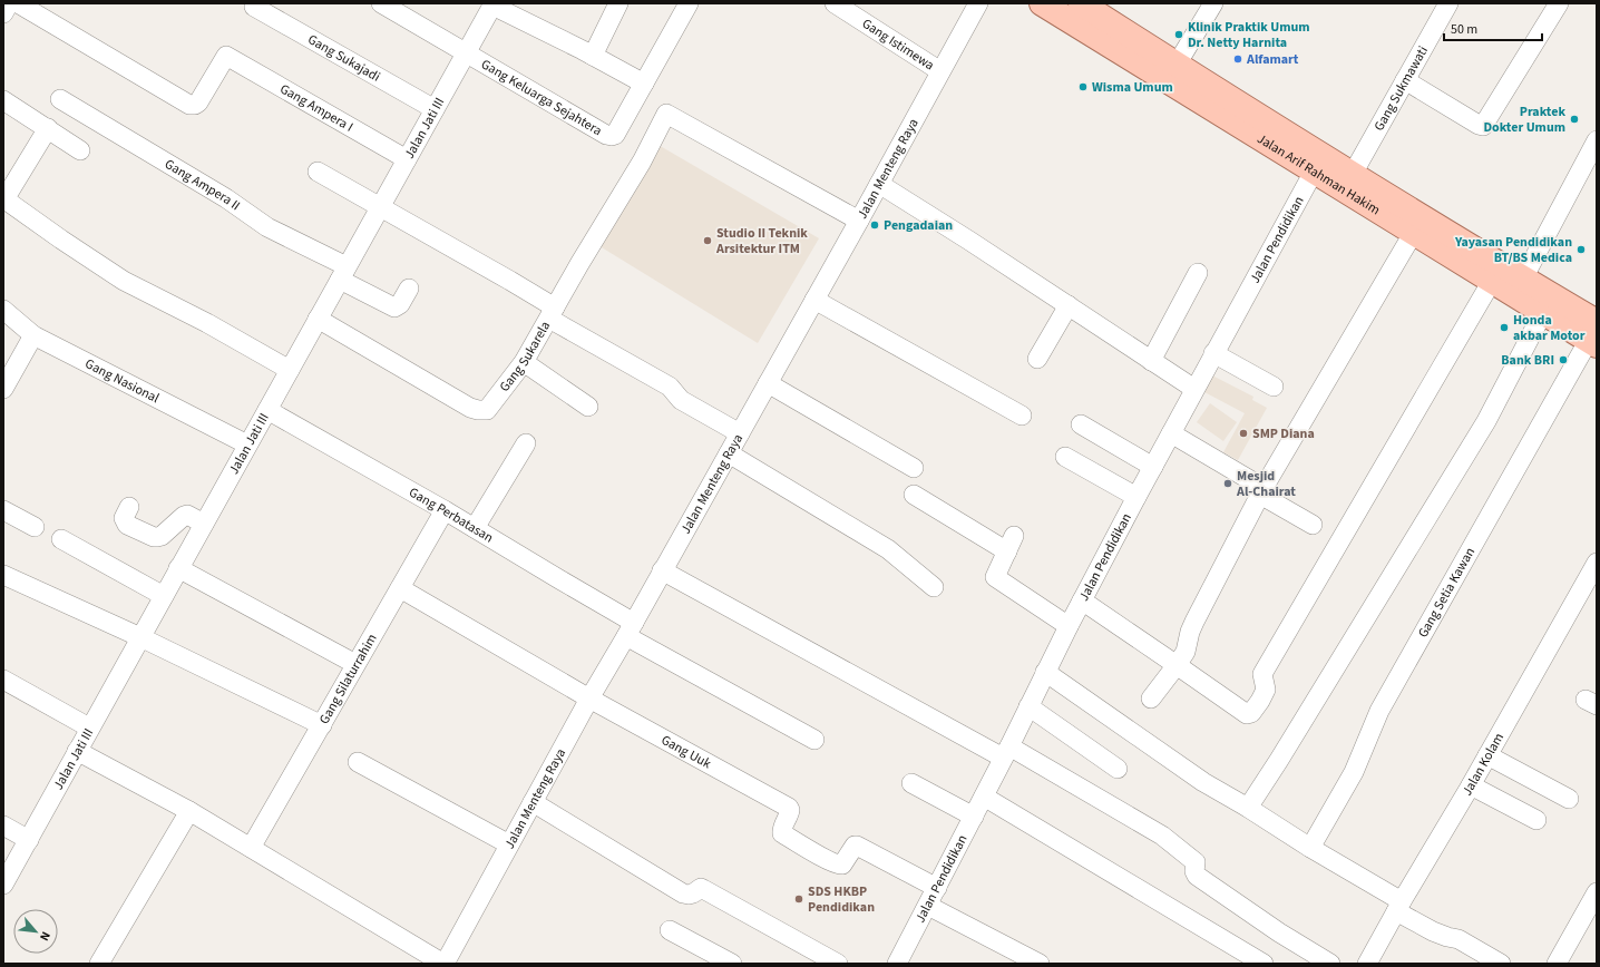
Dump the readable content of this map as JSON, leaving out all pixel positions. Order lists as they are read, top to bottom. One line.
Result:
{"streets":{"main road":["Jalan Arif Rahman Hakim"],"street":["Gang Istimewa","Gang Sukajadi","Gang Sukmawati","Gang Keluarga Sejahtera","Gang Ampera I","Jalan Jati III","Jalan Menteng Raya","Gang Ampera II","Jalan Pendidikan","Gang Sukarela","Gang Nasional","Gang Perbatasan","Gang Setia Kawan","Gang Silaturrahim","Gang Uuk","Jalan Kolam"]},"crossings":[["Gang Istimewa","Jalan Menteng Raya"],["Gang Sukajadi","Jalan Jati III"],["Gang Sukmawati","Jalan Arif Rahman Hakim"],["Gang Keluarga Sejahtera","Jalan Jati III"],["Gang Ampera I","Jalan Jati III"],["Jalan Jati III","Gang Ampera II"],["Jalan Jati III","Gang Sukarela"],["Jalan Jati III","Gang Nasional"],["Jalan Jati III","Gang Perbatasan"],["Jalan Menteng Raya","Gang Perbatasan"],["Jalan Menteng Raya","Gang Uuk"],["Jalan Arif Rahman Hakim","Jalan Pendidikan"],["Jalan Arif Rahman Hakim","Gang Setia Kawan"],["Jalan Pendidikan","Gang Uuk"],["Gang Perbatasan","Gang Silaturrahim"],["Gang Silaturrahim","Gang Uuk"]],"places":["Klinik Praktik Umum Dr. Netty Harnita","Alfamart","Wisma Umum","Praktek Dokter Umum","Pengadaian","Studio II Teknik Arsitektur ITM","Yayasan Pendidikan BT/BS Medica","Honda akbar Motor","Bank BRI","SMP Diana","Mesjid Al-Chairat","SDS HKBP Pendidikan"],"scale_bar":"50 m","north":"bottom right"}
